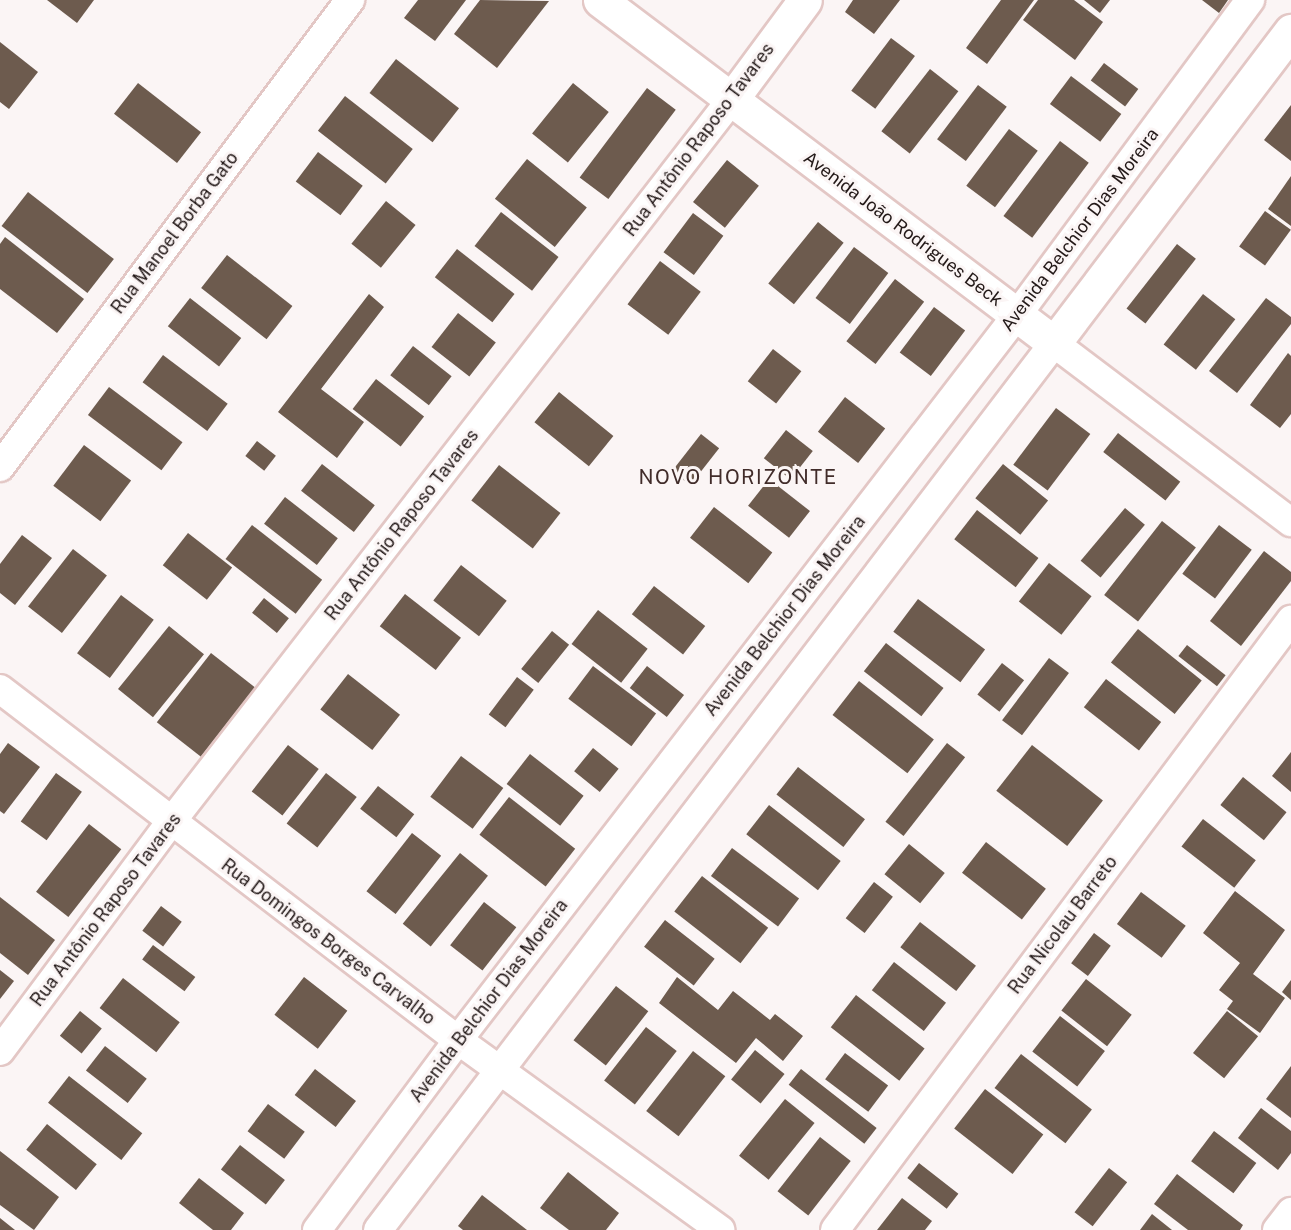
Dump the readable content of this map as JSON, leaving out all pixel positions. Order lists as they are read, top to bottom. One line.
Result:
{"streets":{"street":["Rua Antônio Raposo Tavares","Avenida João Rodrigues Beck","Avenida Belchior Dias Moreira","Rua Manoel Borba Gato","Rua Nicolau Barreto","Rua Domingos Borges Carvalho"]},"crossings":[["Rua Antônio Raposo Tavares","Avenida João Rodrigues Beck"],["Rua Antônio Raposo Tavares","Rua Domingos Borges Carvalho"],["Avenida João Rodrigues Beck","Avenida Belchior Dias Moreira"],["Avenida Belchior Dias Moreira","Rua Domingos Borges Carvalho"]],"districts":["NOVO HORIZONTE"]}
